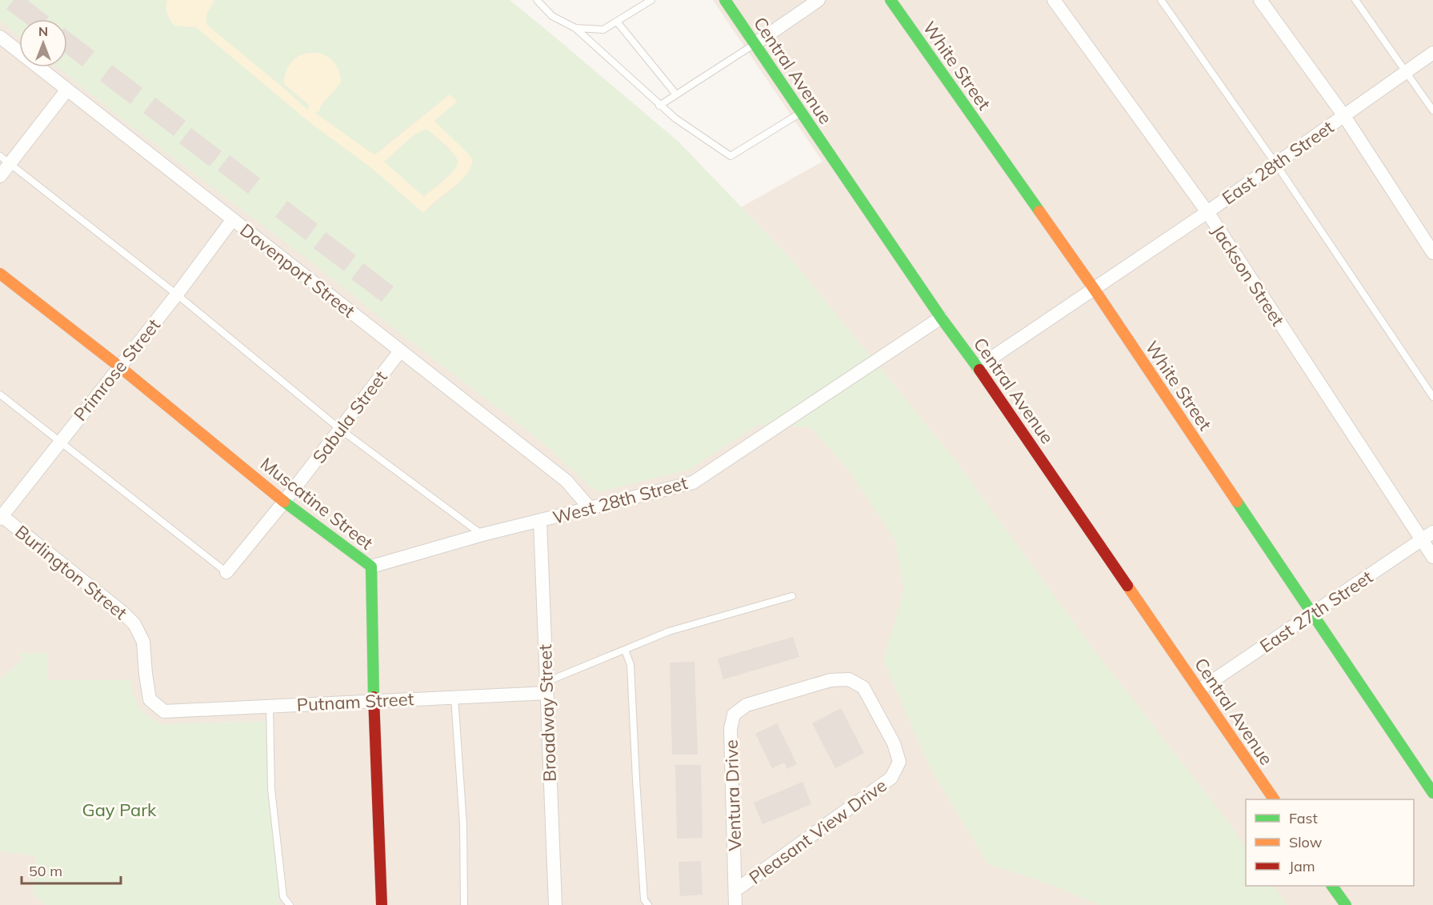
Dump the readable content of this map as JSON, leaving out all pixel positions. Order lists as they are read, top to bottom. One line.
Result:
{"streets":{"street":["White Street","Central Avenue","East 28th Street","Davenport Street","Jackson Street","Primrose Street","Sabula Street","West 28th Street","Muscatine Street","Burlington Street","East 27th Street","Putnam Street","Broadway Street","Ventura Drive","Pleasant View Drive"]},"crossings":[["White Street","East 28th Street"],["White Street","East 27th Street"],["Central Avenue","East 28th Street"],["Central Avenue","West 28th Street"],["Central Avenue","East 27th Street"],["East 28th Street","Jackson Street"],["Davenport Street","Primrose Street"],["Davenport Street","Sabula Street"],["Davenport Street","West 28th Street"],["Jackson Street","East 27th Street"],["Primrose Street","Muscatine Street"],["Primrose Street","Burlington Street"],["Sabula Street","Muscatine Street"],["West 28th Street","Muscatine Street"],["West 28th Street","Broadway Street"],["Muscatine Street","Putnam Street"],["Burlington Street","Putnam Street"],["Putnam Street","Broadway Street"],["Ventura Drive","Pleasant View Drive"]],"parks":["Gay Park"],"legend":["Fast","Slow","Jam"],"scale_bar":"50 m","north":"top"}
